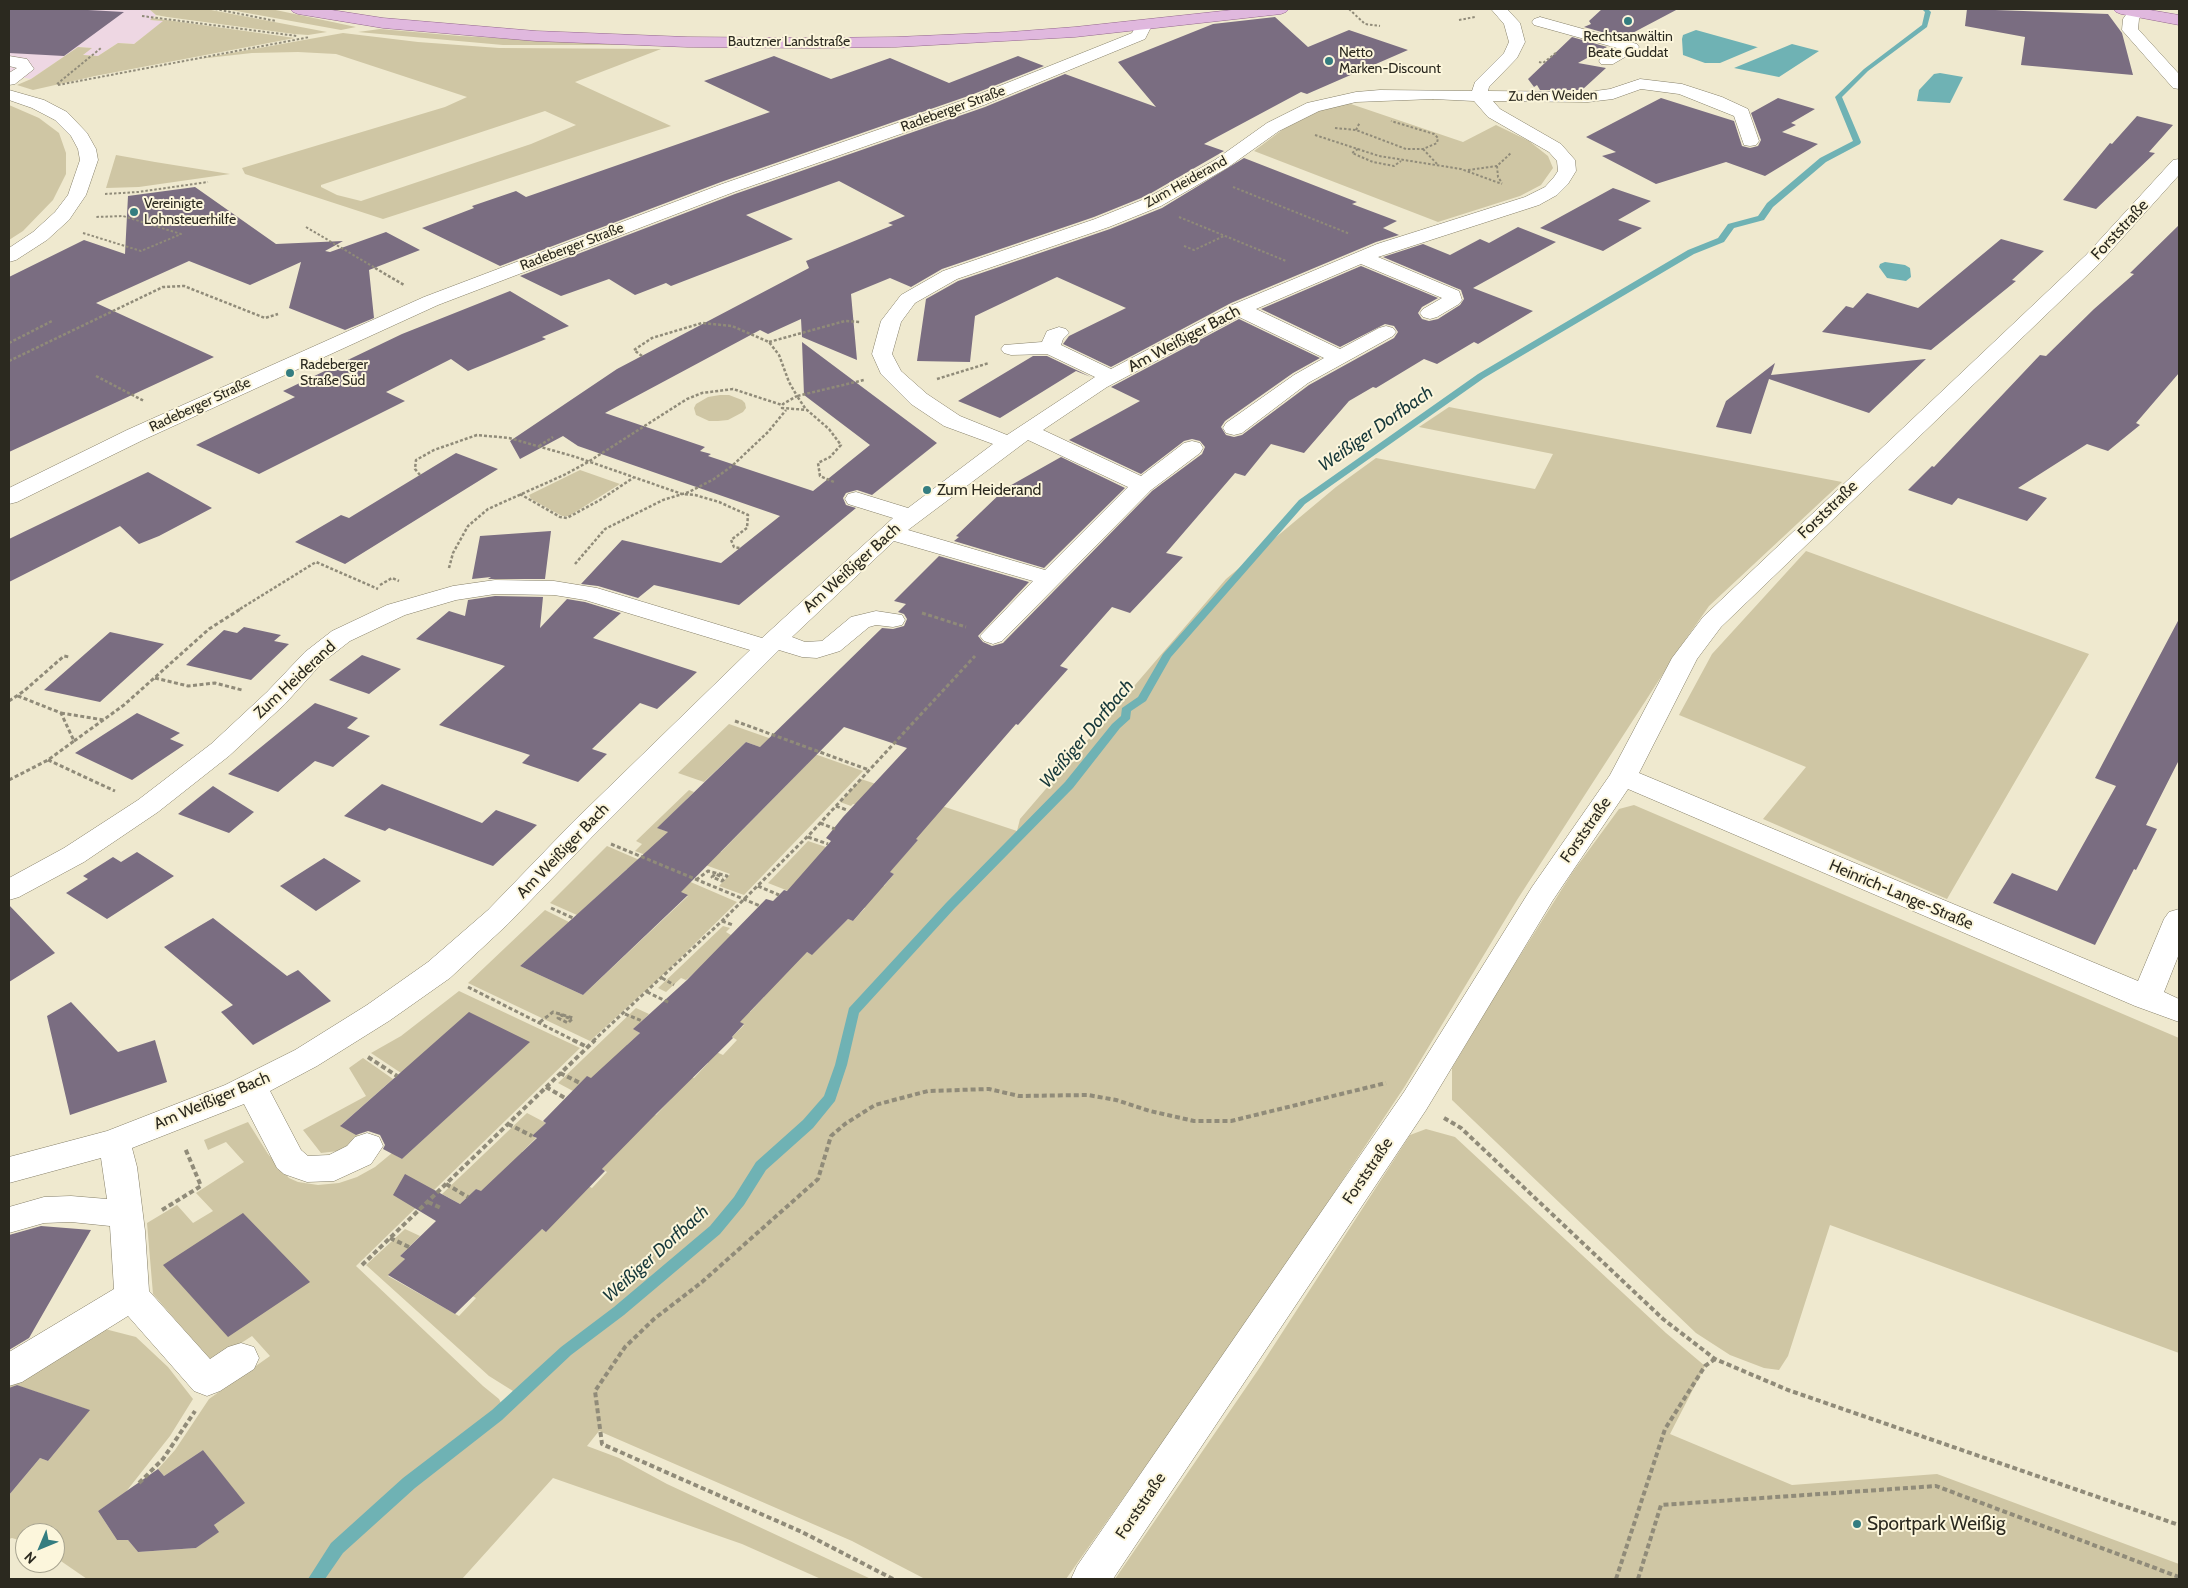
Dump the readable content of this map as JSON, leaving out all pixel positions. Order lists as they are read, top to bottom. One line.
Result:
{"streets":{"main road":["Bautzner Landstraße"],"street":["Zu den Weiden","Radeberger Straße","Zum Heiderand","Forststraße","Am Weißiger Bach","Heinrich-Lange-Straße"]},"crossings":[["Bautzner Landstraße","Radeberger Straße"],["Zu den Weiden","Zum Heiderand"],["Zu den Weiden","Am Weißiger Bach"],["Zum Heiderand","Am Weißiger Bach"],["Forststraße","Heinrich-Lange-Straße"]],"water":["Weißiger Dorfbach"],"places":["Rechtsanwältin Beate Guddat","Netto Marken-Discount","Vereinigte Lohnsteuerhilfe","Radeberger Straße Süd","Zum Heiderand","Sportpark Weißig"],"north":"bottom left"}
